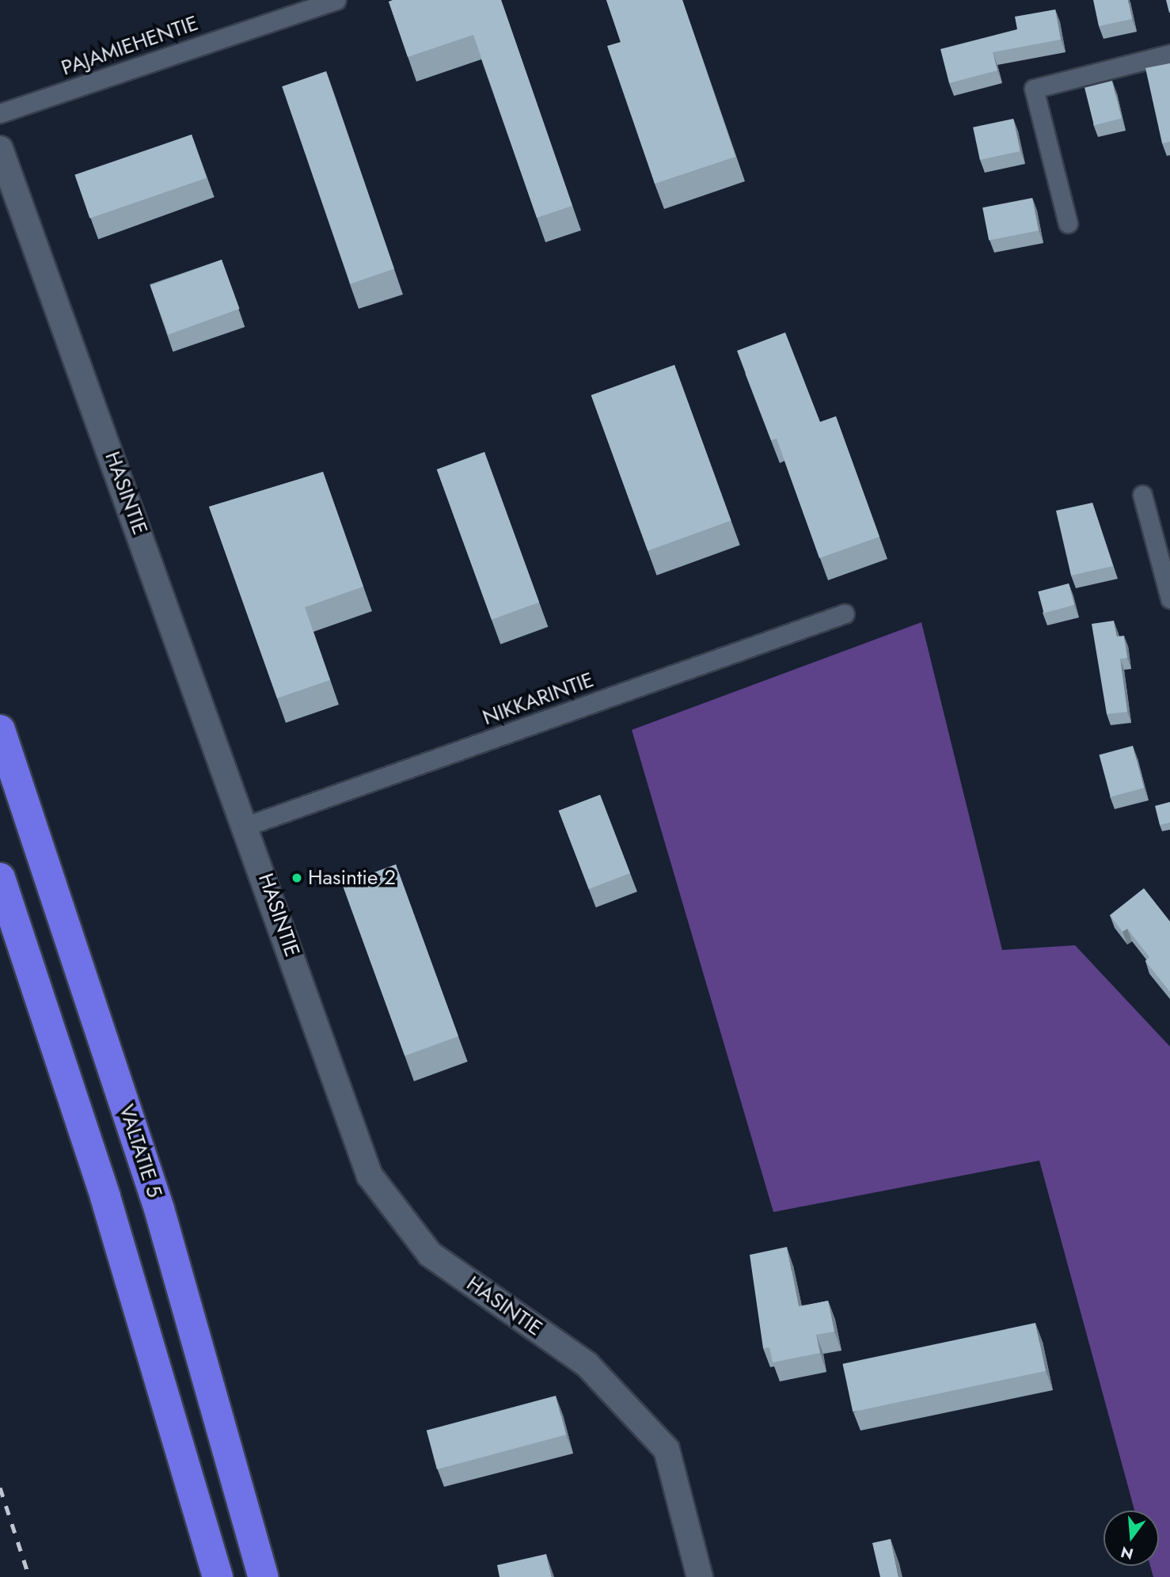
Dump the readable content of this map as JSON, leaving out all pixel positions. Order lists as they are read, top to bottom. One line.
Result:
{"streets":{"highway":["VALTATIE 5"],"street":["PAJAMIEHENTIE","HASINTIE","NIKKARINTIE"]},"crossings":[["HASINTIE","NIKKARINTIE"]],"places":["Hasintie 2"],"north":"bottom"}
